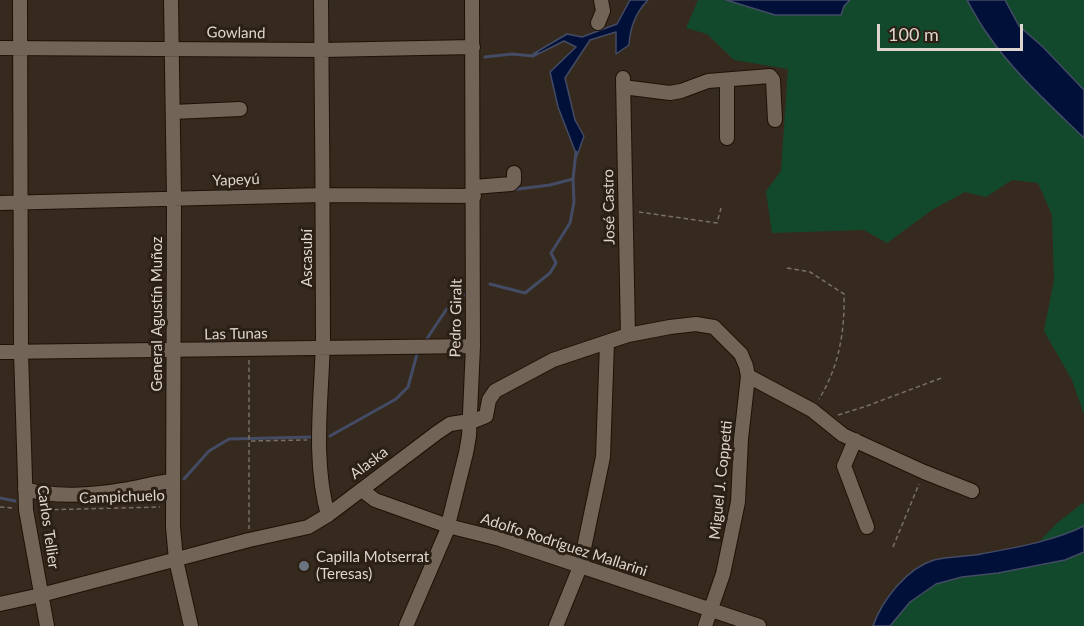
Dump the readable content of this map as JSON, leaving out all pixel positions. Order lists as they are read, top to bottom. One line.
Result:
{"streets":{"street":["Gowland","Yapeyú","José Castro","Ascasubí","General Agustín Muñoz","Pedro Giralt","Las Tunas","Alaska","Miguel J. Coppetti","Carlos Tellier","Adolfo Rodríguez Mallarini"],"path":["Campichuelo"]},"crossings":[["Gowland","Ascasubí"],["Gowland","General Agustín Muñoz"],["Gowland","Pedro Giralt"],["Gowland","Carlos Tellier"],["Yapeyú","Ascasubí"],["Yapeyú","General Agustín Muñoz"],["Yapeyú","Pedro Giralt"],["Yapeyú","Carlos Tellier"],["José Castro","Alaska"],["Ascasubí","Las Tunas"],["Ascasubí","Alaska"],["General Agustín Muñoz","Las Tunas"],["General Agustín Muñoz","Alaska"],["General Agustín Muñoz","Campichuelo"],["Pedro Giralt","Las Tunas"],["Pedro Giralt","Alaska"],["Pedro Giralt","Adolfo Rodríguez Mallarini"],["Las Tunas","Carlos Tellier"],["Alaska","Miguel J. Coppetti"],["Alaska","Carlos Tellier"],["Alaska","Adolfo Rodríguez Mallarini"],["Miguel J. Coppetti","Adolfo Rodríguez Mallarini"],["Campichuelo","Carlos Tellier"]],"places":["Capilla Motserrat (Teresas)"],"scale_bar":"100 m"}
